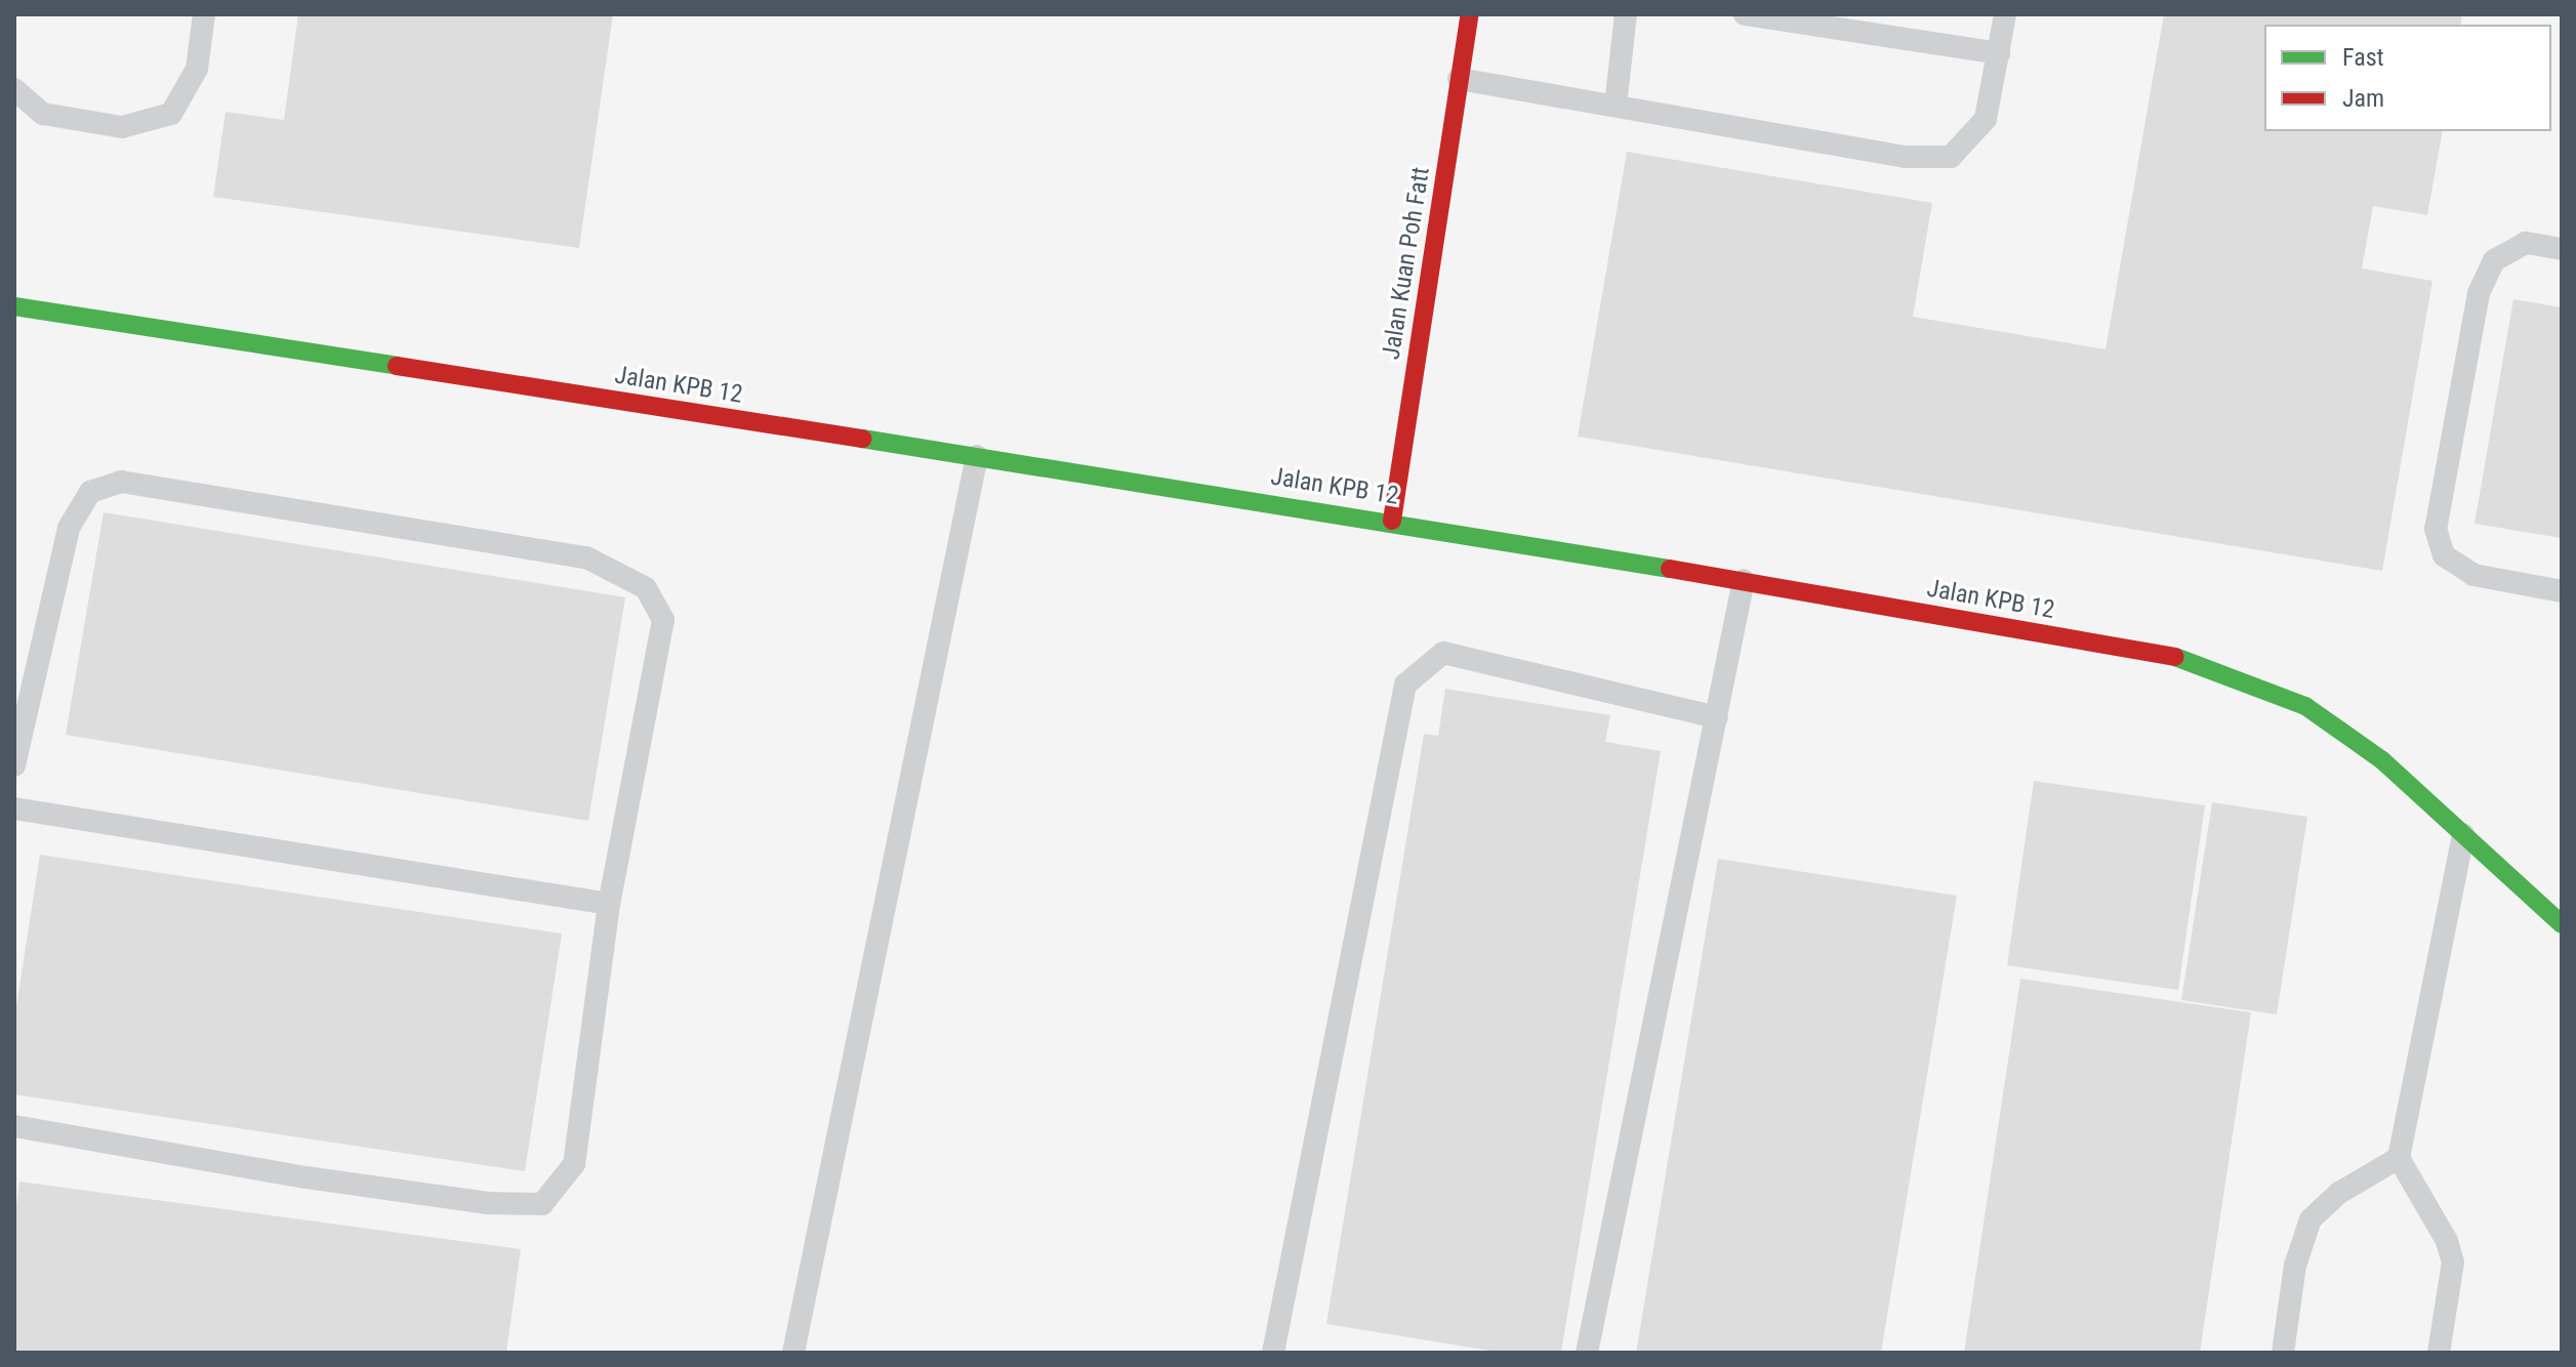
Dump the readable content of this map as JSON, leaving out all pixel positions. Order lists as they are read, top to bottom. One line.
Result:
{"streets":{"street":["Jalan Kuan Poh Fatt","Jalan KPB 12"]},"crossings":[["Jalan Kuan Poh Fatt","Jalan KPB 12"]],"legend":["Fast","Jam"]}
